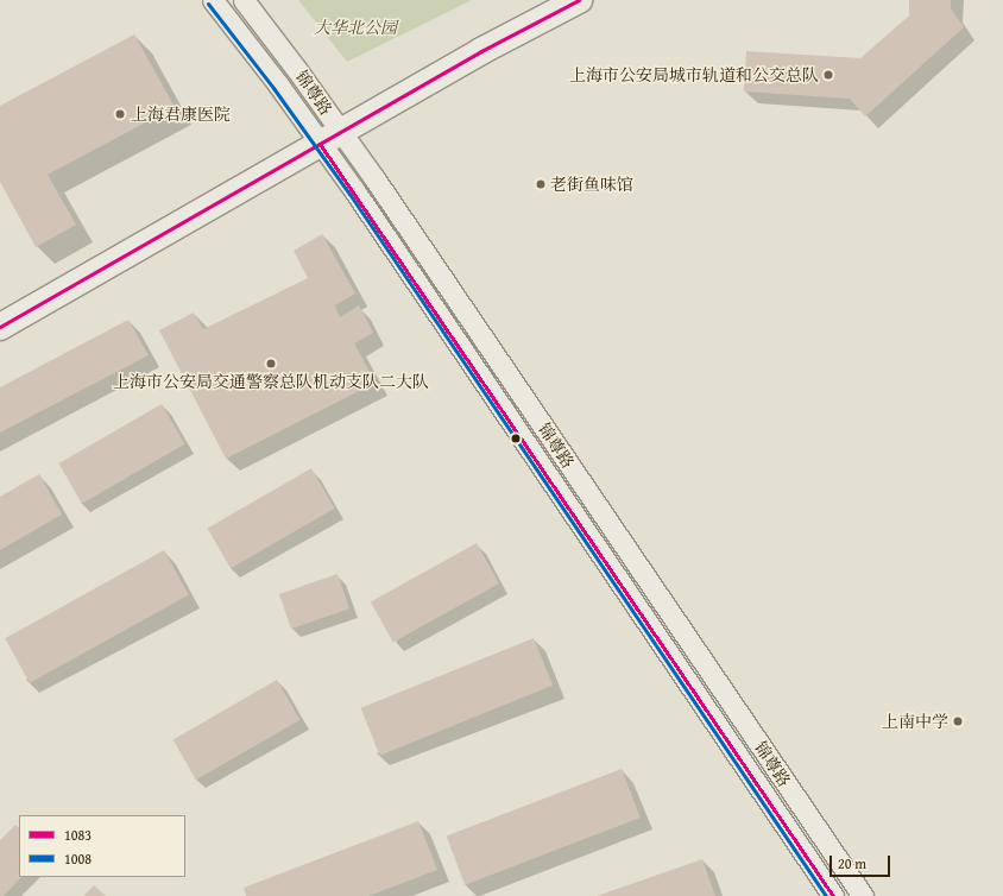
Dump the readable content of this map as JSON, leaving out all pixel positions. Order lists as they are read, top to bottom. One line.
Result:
{"streets":{"street":["锦尊路"]},"parks":["大华北公园"],"places":["上海市公安局城市轨道和公交总队","上海君康医院","老街鱼味馆","上海市公安局交通警察总队机动支队二大队","上南中学"],"lines":["transit line 1083","transit line 1008"],"legend":["1083","1008"],"scale_bar":"20 m"}
